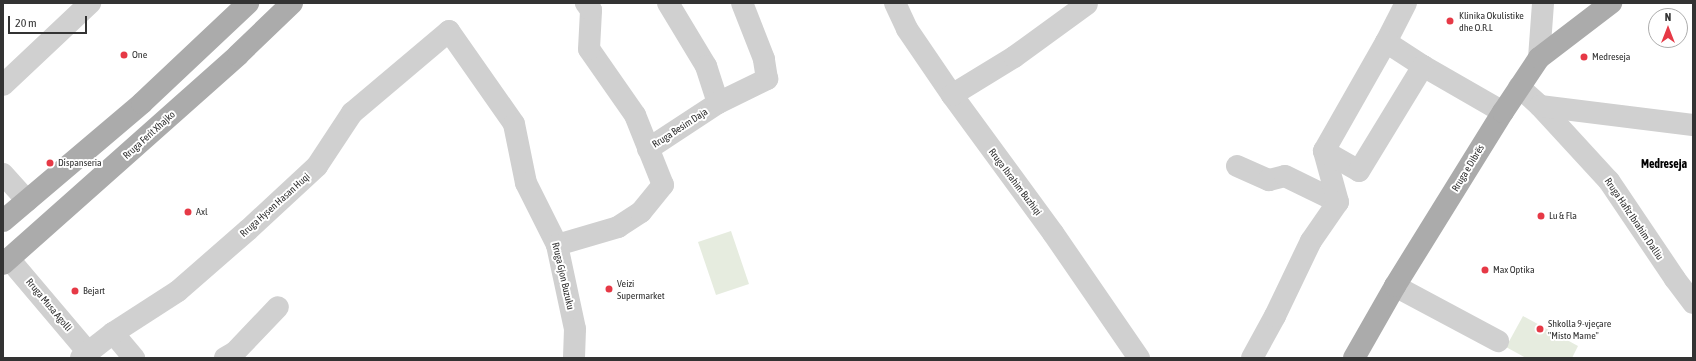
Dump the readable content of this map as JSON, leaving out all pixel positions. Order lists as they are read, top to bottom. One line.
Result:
{"streets":{"main road":["Rruga Ferit Xhajko","Rruga e Dibrës"],"street":["Rruga Besim Daja","Rruga Ibrahim Buzhiqi","Rruga Hysen Hasan Huqi","Rruga Hafiz Ibrahim Dalliu","Rruga Gjon Buzuku","Rruga Musa Agolli"]},"crossings":[["Rruga Besim Daja","Rruga Gjon Buzuku"],["Rruga Ferit Xhajko","Rruga Musa Agolli"],["Rruga e Dibrës","Rruga Hafiz Ibrahim Dalliu"],["Rruga Hysen Hasan Huqi","Rruga Gjon Buzuku"],["Rruga Hysen Hasan Huqi","Rruga Musa Agolli"]],"districts":["Medreseja"],"places":["Klinika Okulistike dhe O.R.L","One","Medreseja","Dispanseria","Axl","Lu & Fla","Max Optika","Veizi Supermarket","Bejart","Shkolla 9-vjeçare \"Misto Mame\""],"scale_bar":"20 m","north":"top"}
